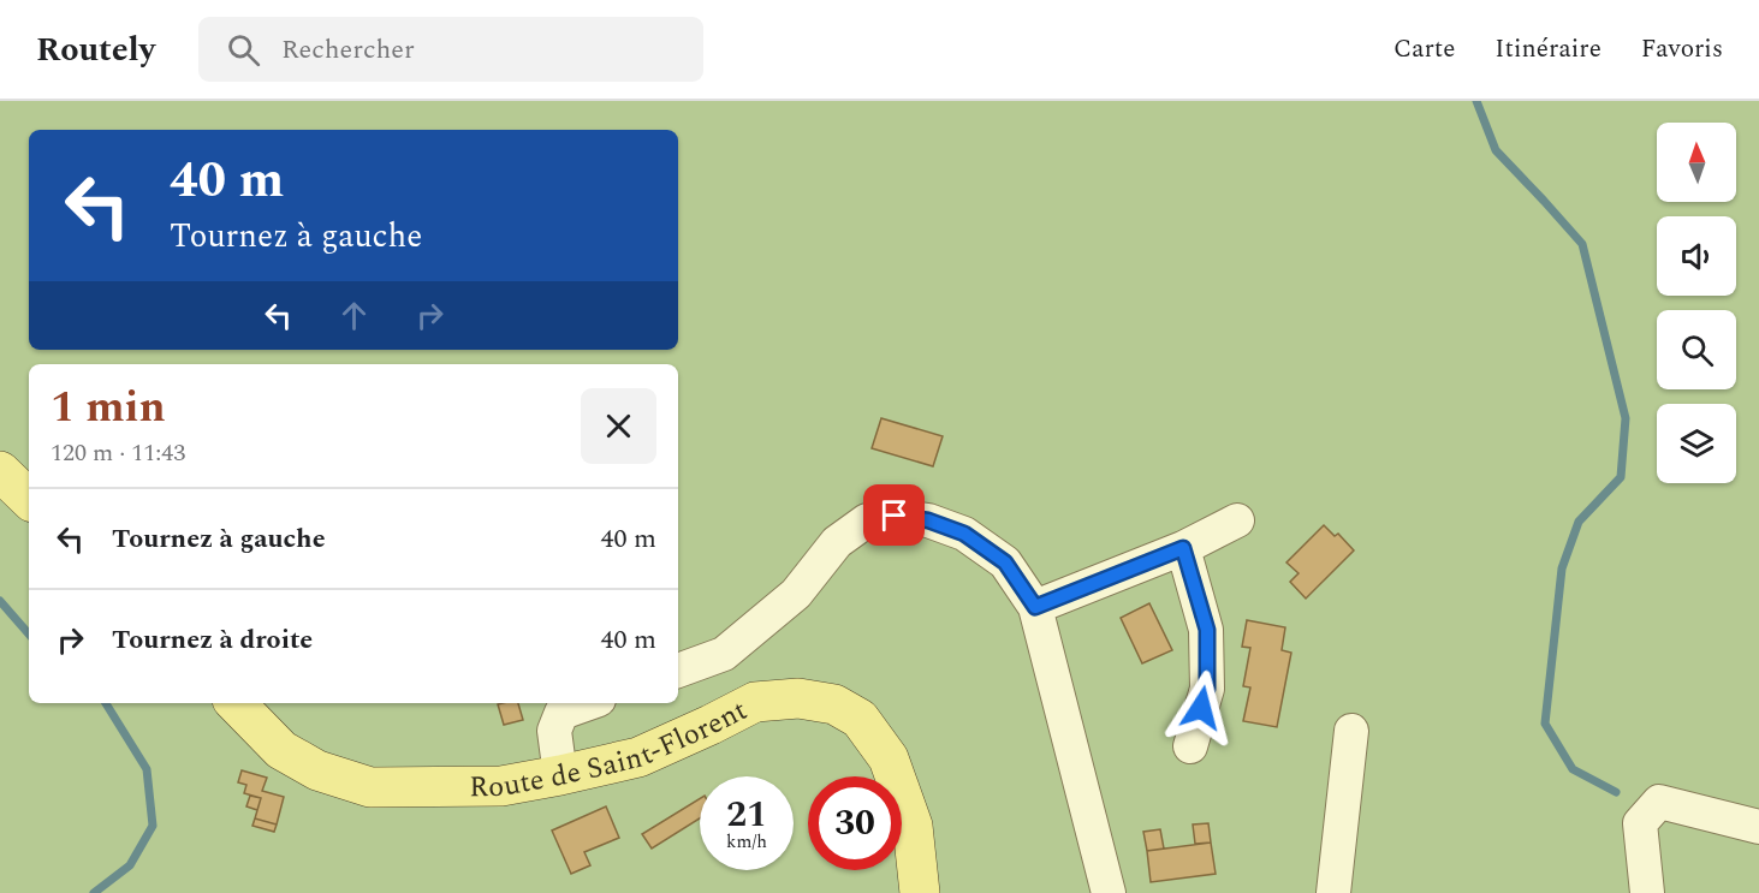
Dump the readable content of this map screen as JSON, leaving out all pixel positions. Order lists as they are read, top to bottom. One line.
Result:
{"streets":{"main road":["Route de Saint-Florent"]},"north":"top","page":{"header":"Routely","search":"Rechercher","nav":["Carte","Itinéraire","Favoris"],"turn":["40 m","Tournez à gauche"],"heading":["1 min","120 m · 11:43"],"list":[{"name":"Tournez à gauche","value":"40 m"},{"name":"Tournez à droite","value":"40 m"}],"speed":"21 km/h","limit":"30"}}
